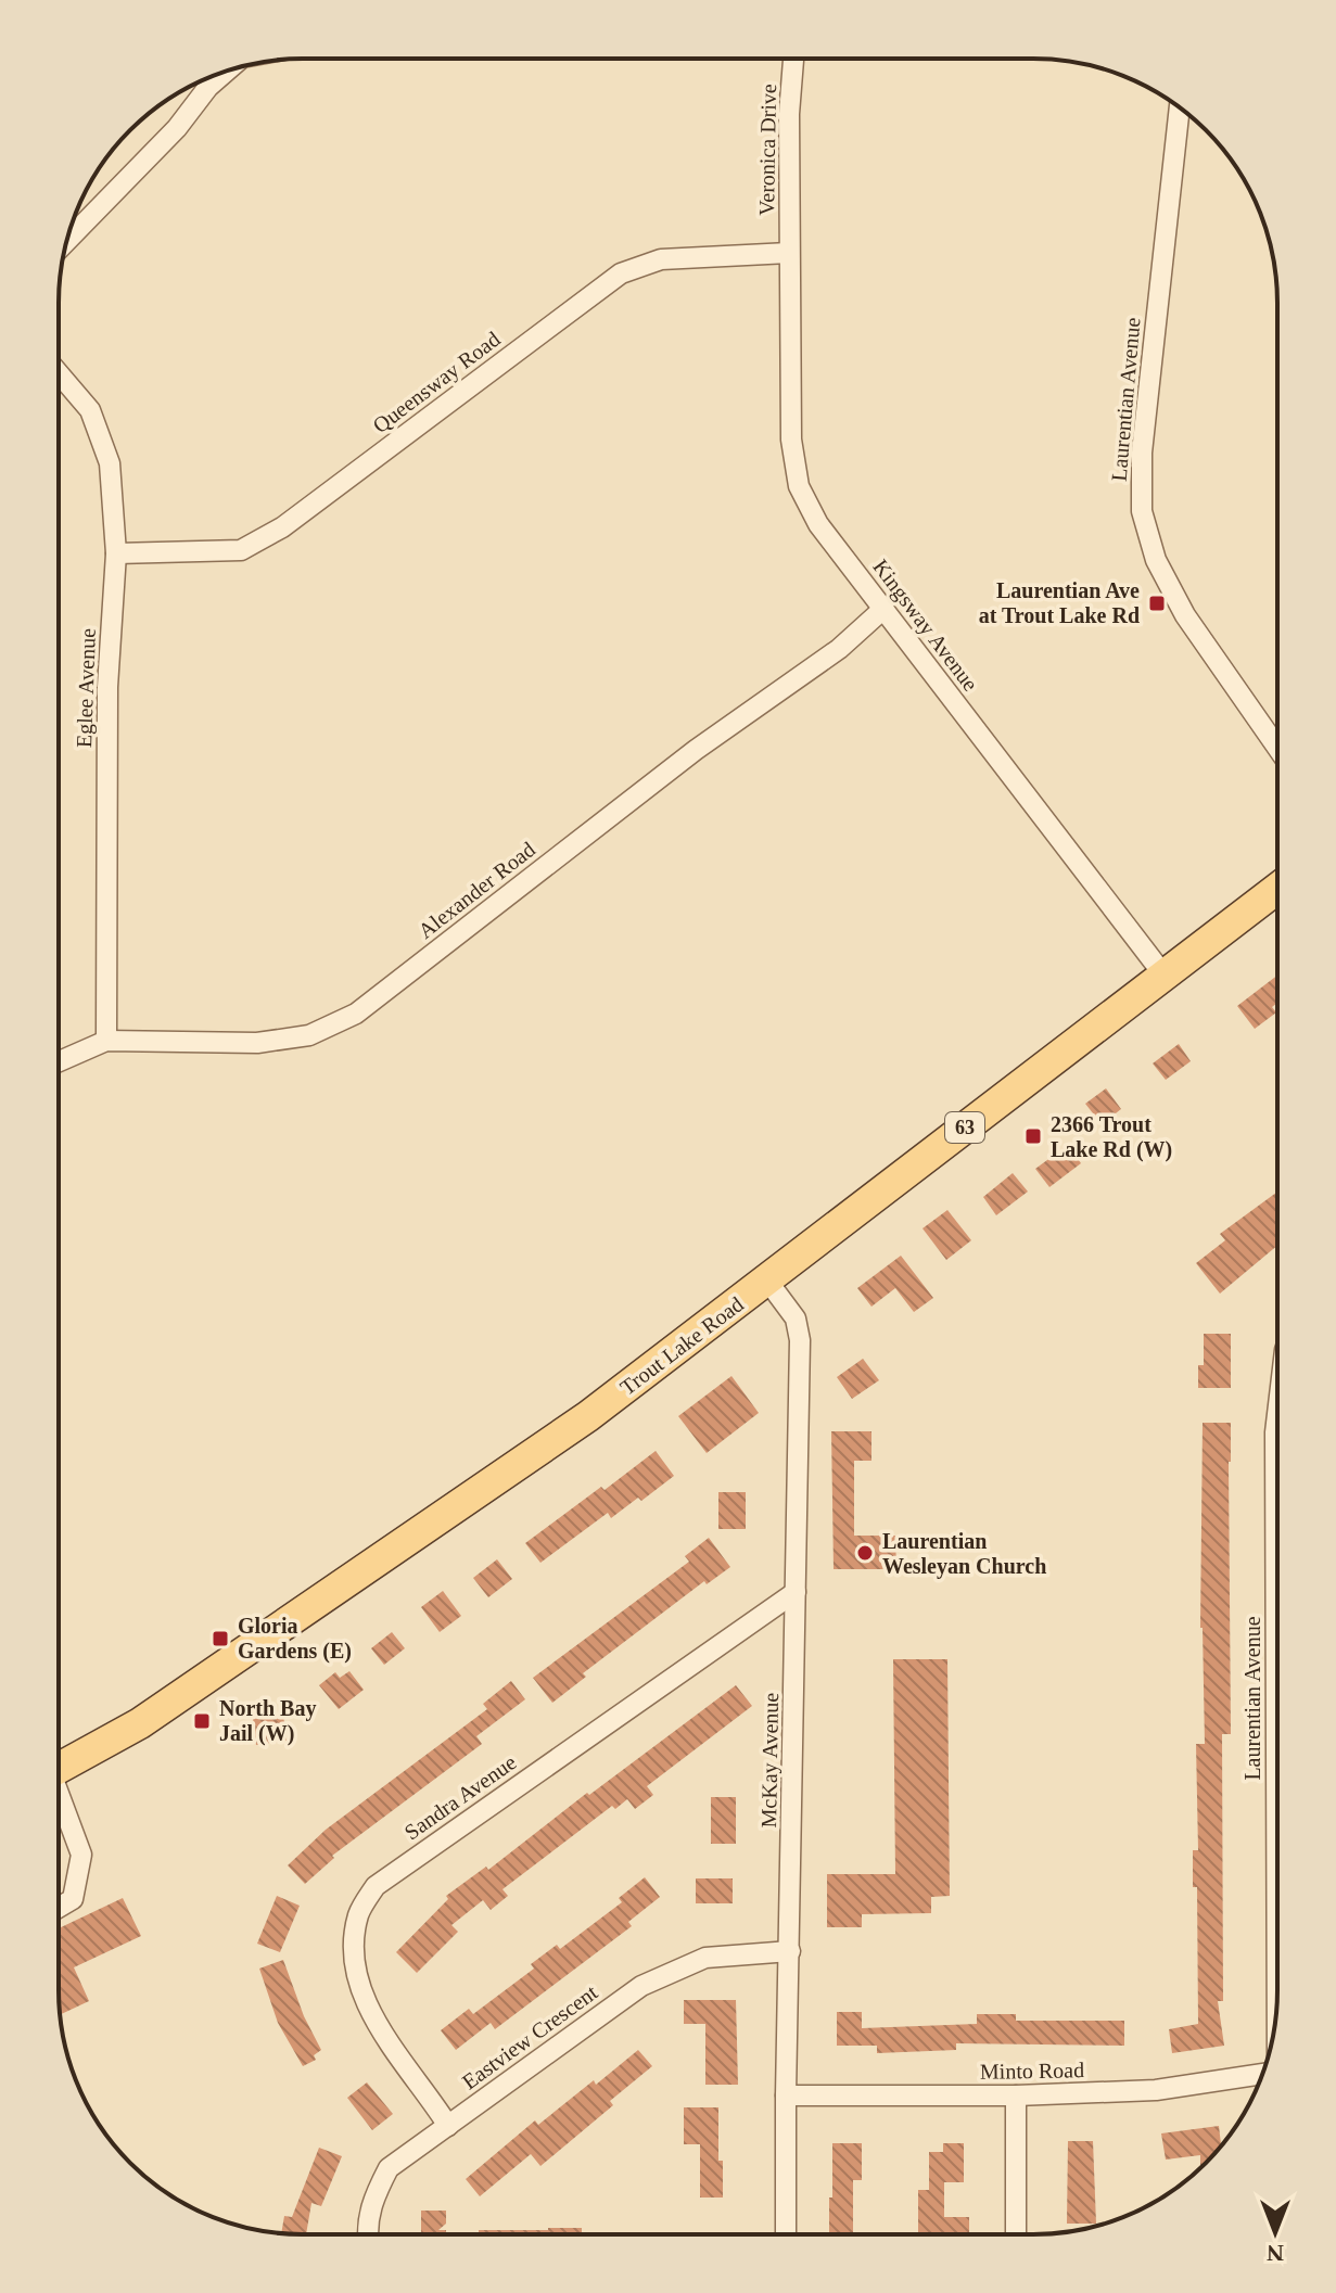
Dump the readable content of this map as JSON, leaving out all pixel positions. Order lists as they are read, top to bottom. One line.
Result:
{"streets":{"main road":["63","Trout Lake Road"],"street":["Veronica Drive","Queensway Road","Laurentian Avenue","Kingsway Avenue","Eglee Avenue","Alexander Road","McKay Avenue","Sandra Avenue","Eastview Crescent","Minto Road"]},"crossings":[["Veronica Drive","Queensway Road"],["Veronica Drive","Kingsway Avenue"],["Queensway Road","Kingsway Avenue"],["Queensway Road","Eglee Avenue"],["Kingsway Avenue","Alexander Road"],["Kingsway Avenue","Trout Lake Road"],["Eglee Avenue","Alexander Road"],["Trout Lake Road","McKay Avenue"],["McKay Avenue","Sandra Avenue"],["McKay Avenue","Eastview Crescent"],["McKay Avenue","Minto Road"],["Sandra Avenue","Eastview Crescent"]],"places":{"transit":["Laurentian Ave at Trout Lake Rd","2366 Trout Lake Rd (W)","Gloria Gardens (E)","North Bay Jail (W)"],"other":["Laurentian Wesleyan Church"]},"north":"bottom"}
